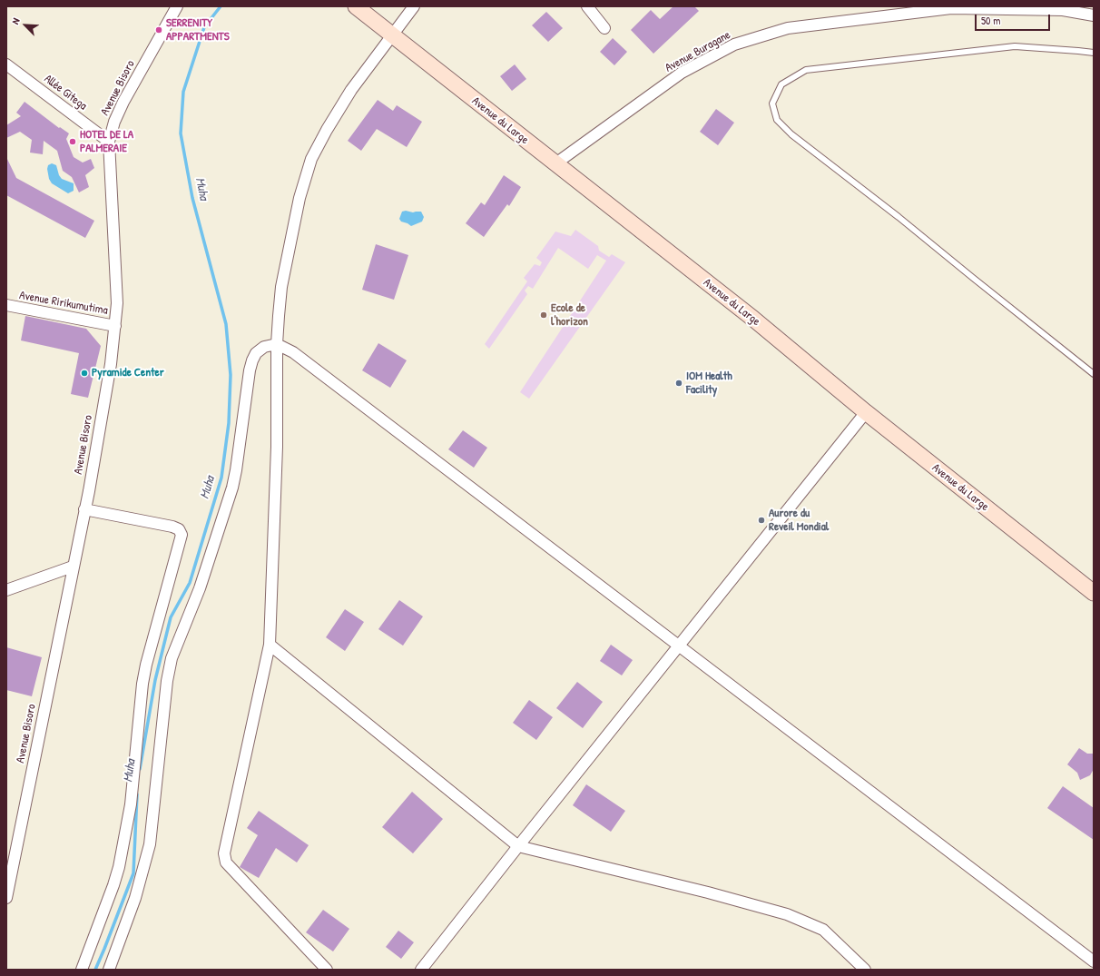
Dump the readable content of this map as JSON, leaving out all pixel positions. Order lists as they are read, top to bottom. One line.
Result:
{"streets":{"main road":["Avenue du Large"],"street":["Avenue Buragane","Avenue Bisoro","Allée Gitega","Avenue Ririkumutima"]},"crossings":[["Avenue Buragane","Avenue du Large"],["Avenue Bisoro","Allée Gitega"],["Avenue Bisoro","Avenue Ririkumutima"]],"water":["Muha"],"places":["SERRENITY APPARTMENTS","HOTEL DE LA PALMERAIE","Ecole de l'horizon","Pyramide Center","IOM Health Facility","Aurore du Reveil Mondial"],"scale_bar":"50 m","north":"top left"}
